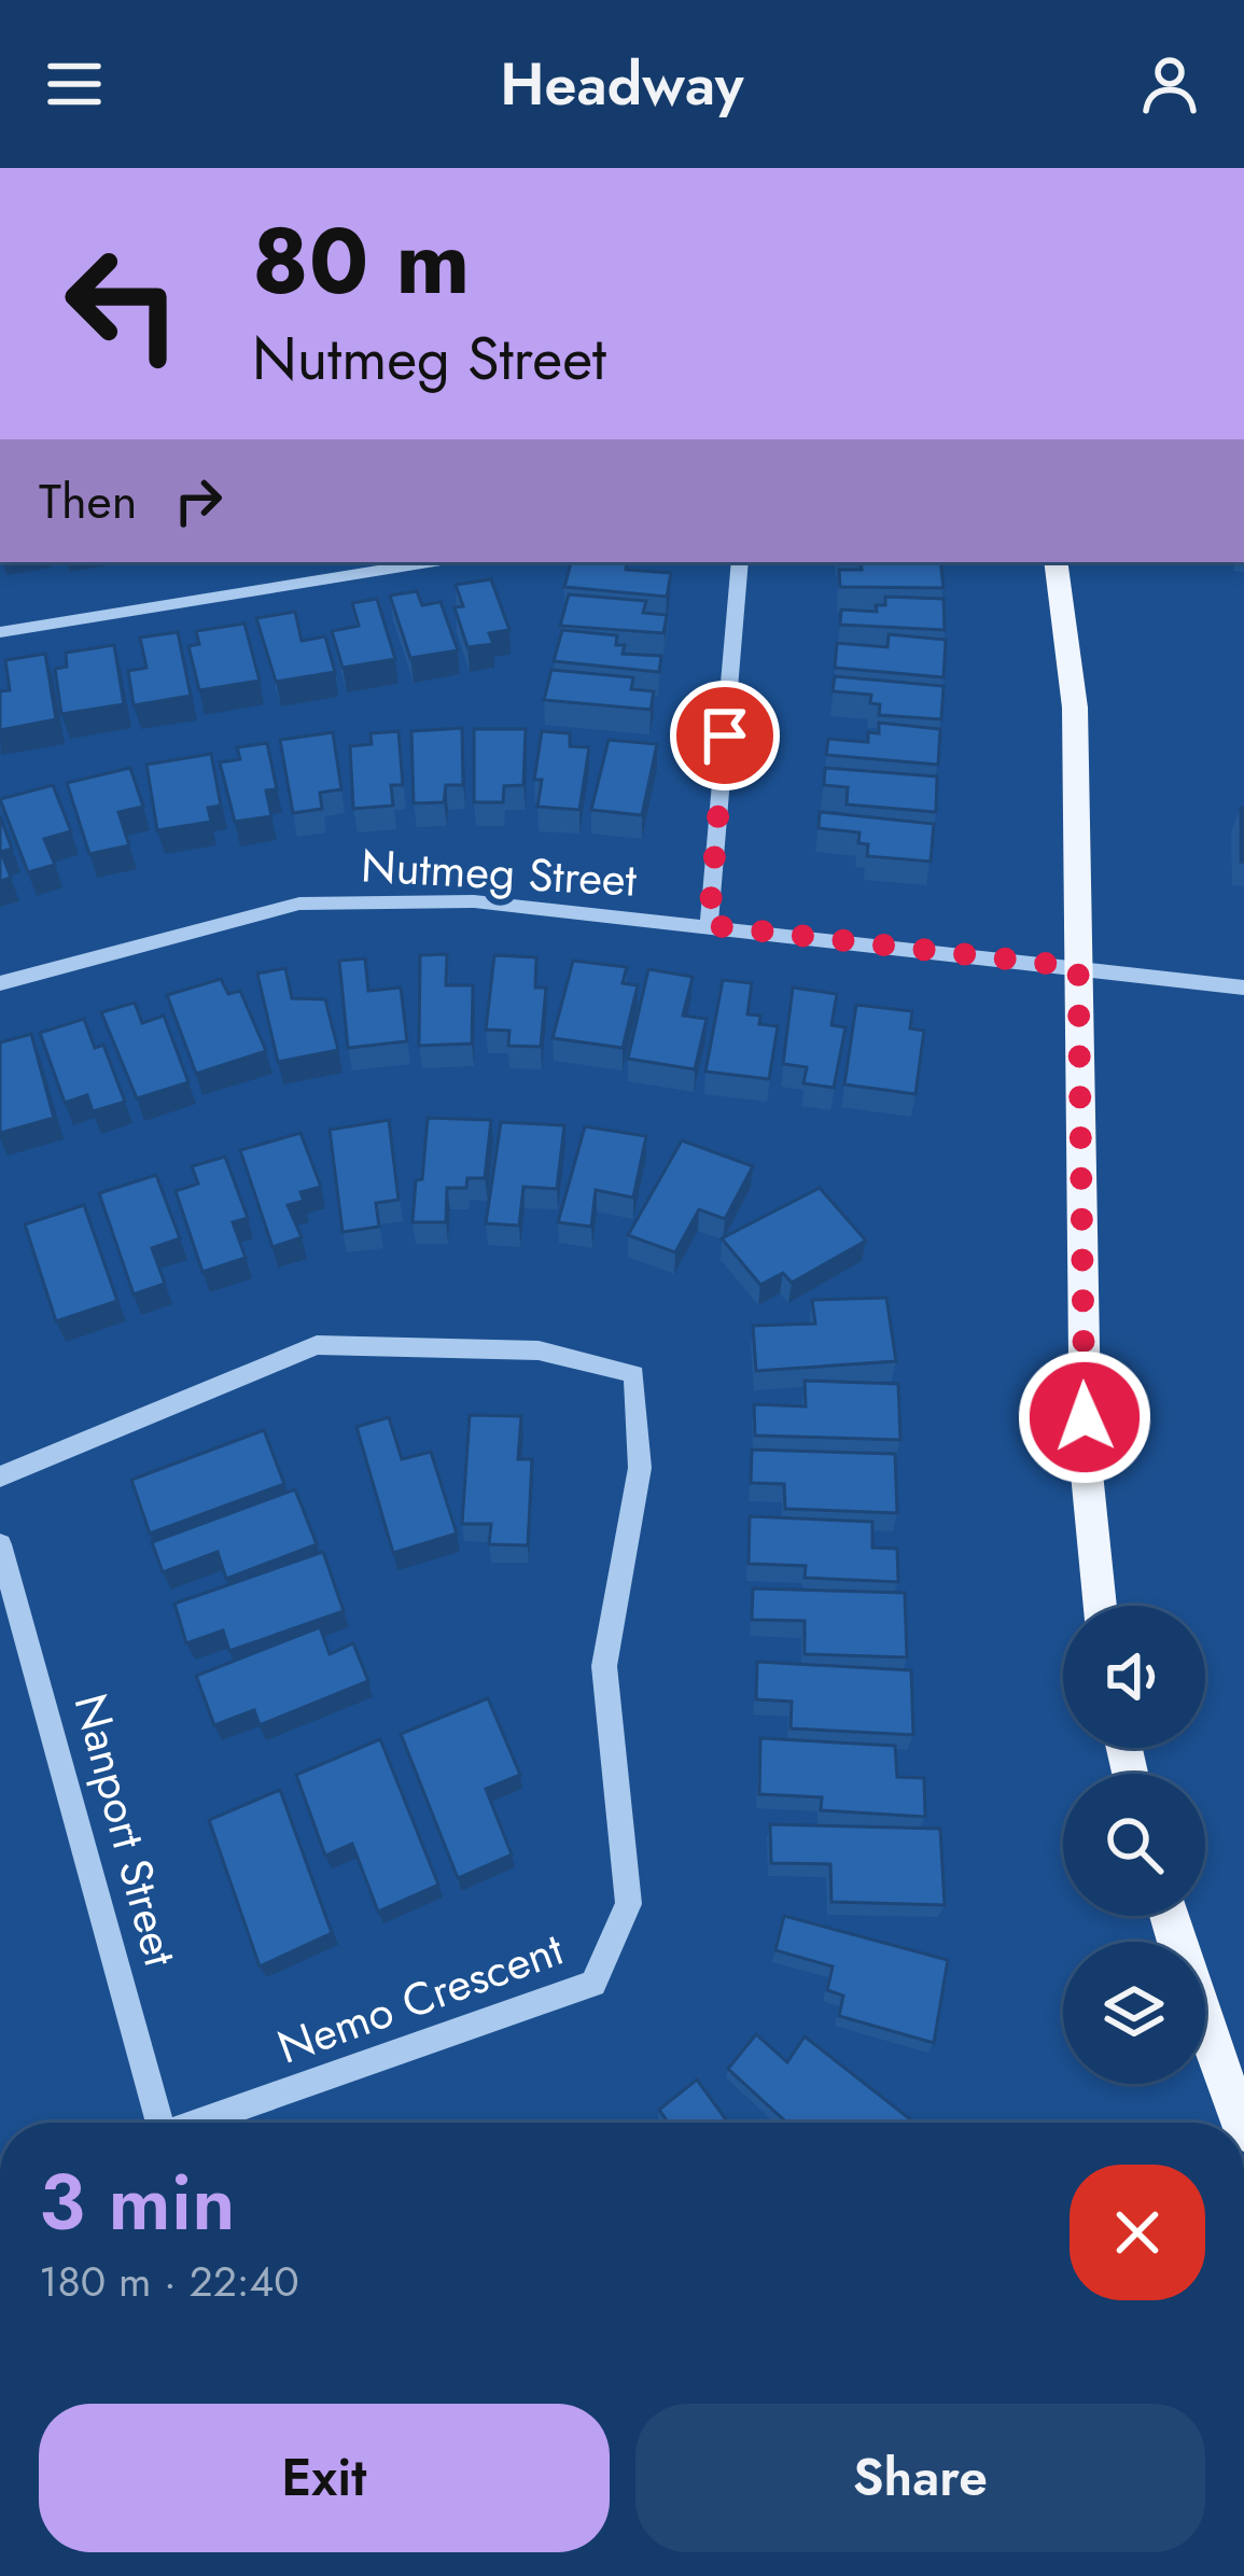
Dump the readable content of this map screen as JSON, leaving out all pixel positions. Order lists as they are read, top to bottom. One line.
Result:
{"streets":{"street":["Nutmeg Street","Nanport Street","Nemo Crescent"]},"page":{"header":"Headway","turn":["80 m","Nutmeg Street"],"then":"Then","heading":["3 min","180 m · 22:40"],"buttons":["Exit","Share"]}}
